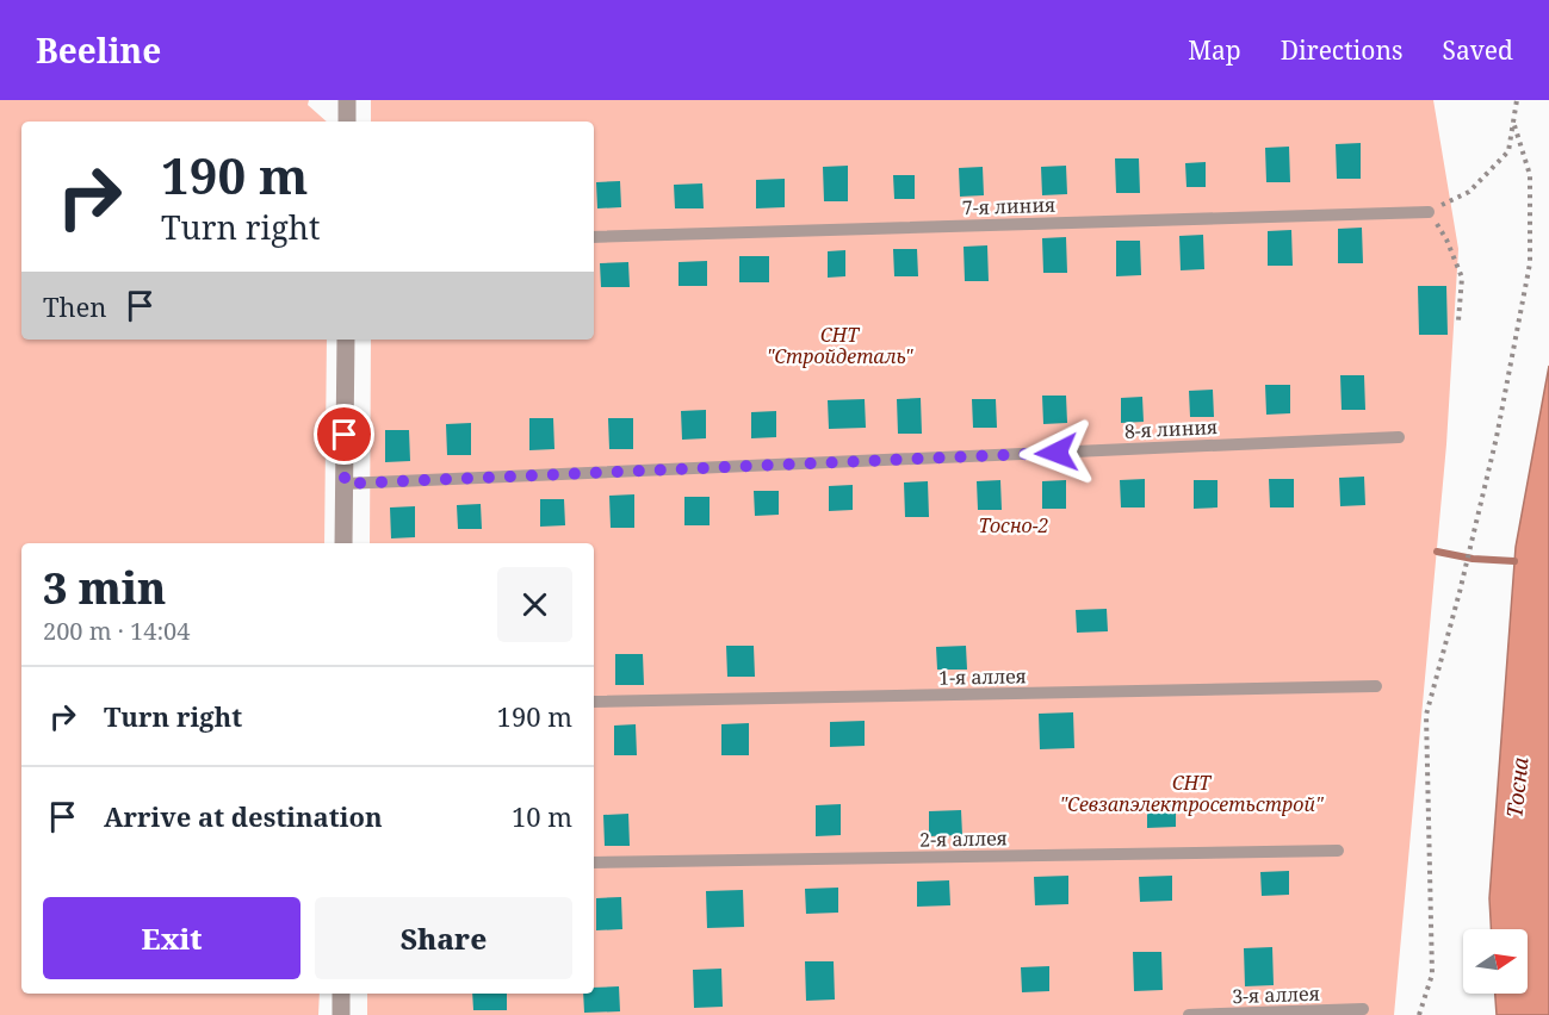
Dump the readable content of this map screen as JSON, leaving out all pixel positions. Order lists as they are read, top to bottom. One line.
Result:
{"streets":{"lane":["7-я линия","8-я линия","1-я аллея","2-я аллея","3-я аллея"]},"water":["Тосна"],"parks":["СНТ \"Стройдеталь\"","Тосно-2","СНТ \"Севзапэлектросетьстрой\""],"north":"right","page":{"header":"Beeline","nav":["Map","Directions","Saved"],"turn":["190 m","Turn right"],"then":"Then","heading":["3 min","200 m · 14:04"],"list":[{"name":"Turn right","value":"190 m"},{"name":"Arrive at destination","value":"10 m"}],"buttons":["Exit","Share"]}}
